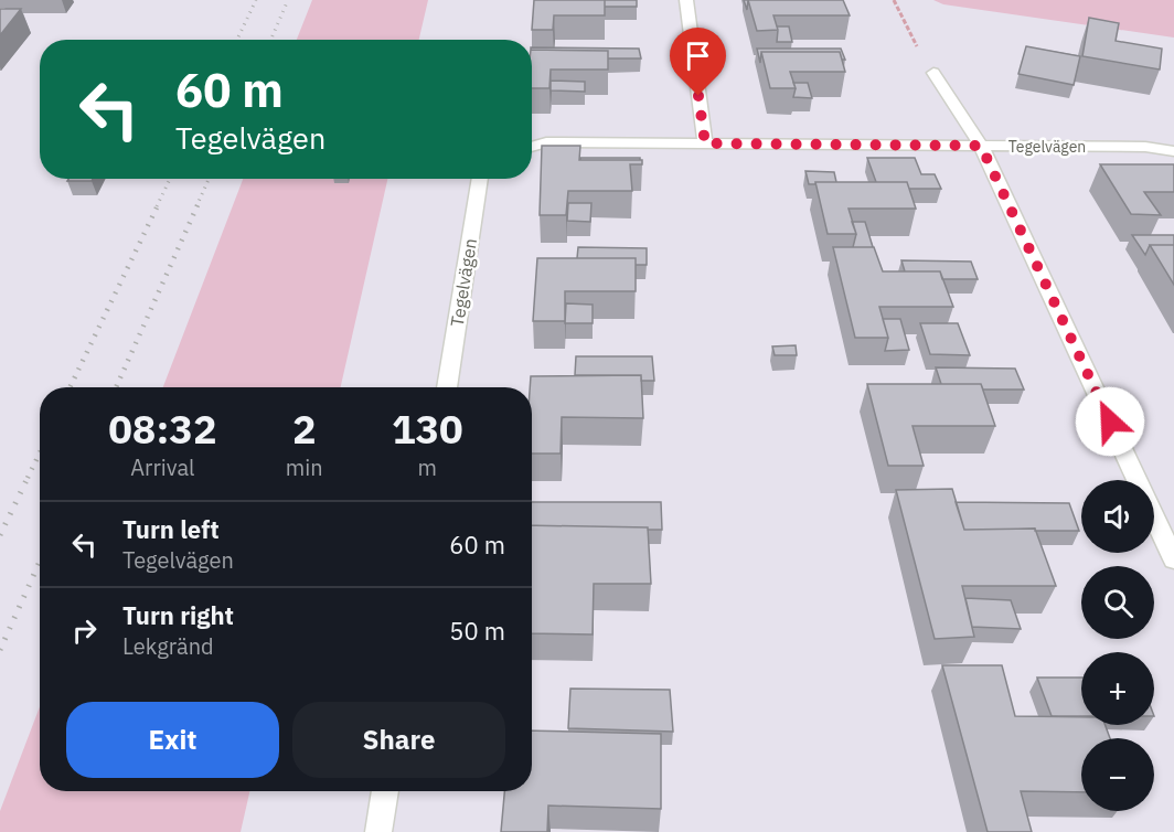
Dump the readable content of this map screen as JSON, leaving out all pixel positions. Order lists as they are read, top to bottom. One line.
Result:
{"streets":{"street":["Tegelvägen"]},"page":{"turn":["60 m","Tegelvägen"],"eta":["08:32","Arrival","2","min","130","m"],"map_buttons":["+","−"],"list":[{"name":"Turn left","note":"Tegelvägen","value":"60 m"},{"name":"Turn right","note":"Lekgränd","value":"50 m"}],"buttons":["Exit","Share"]}}
